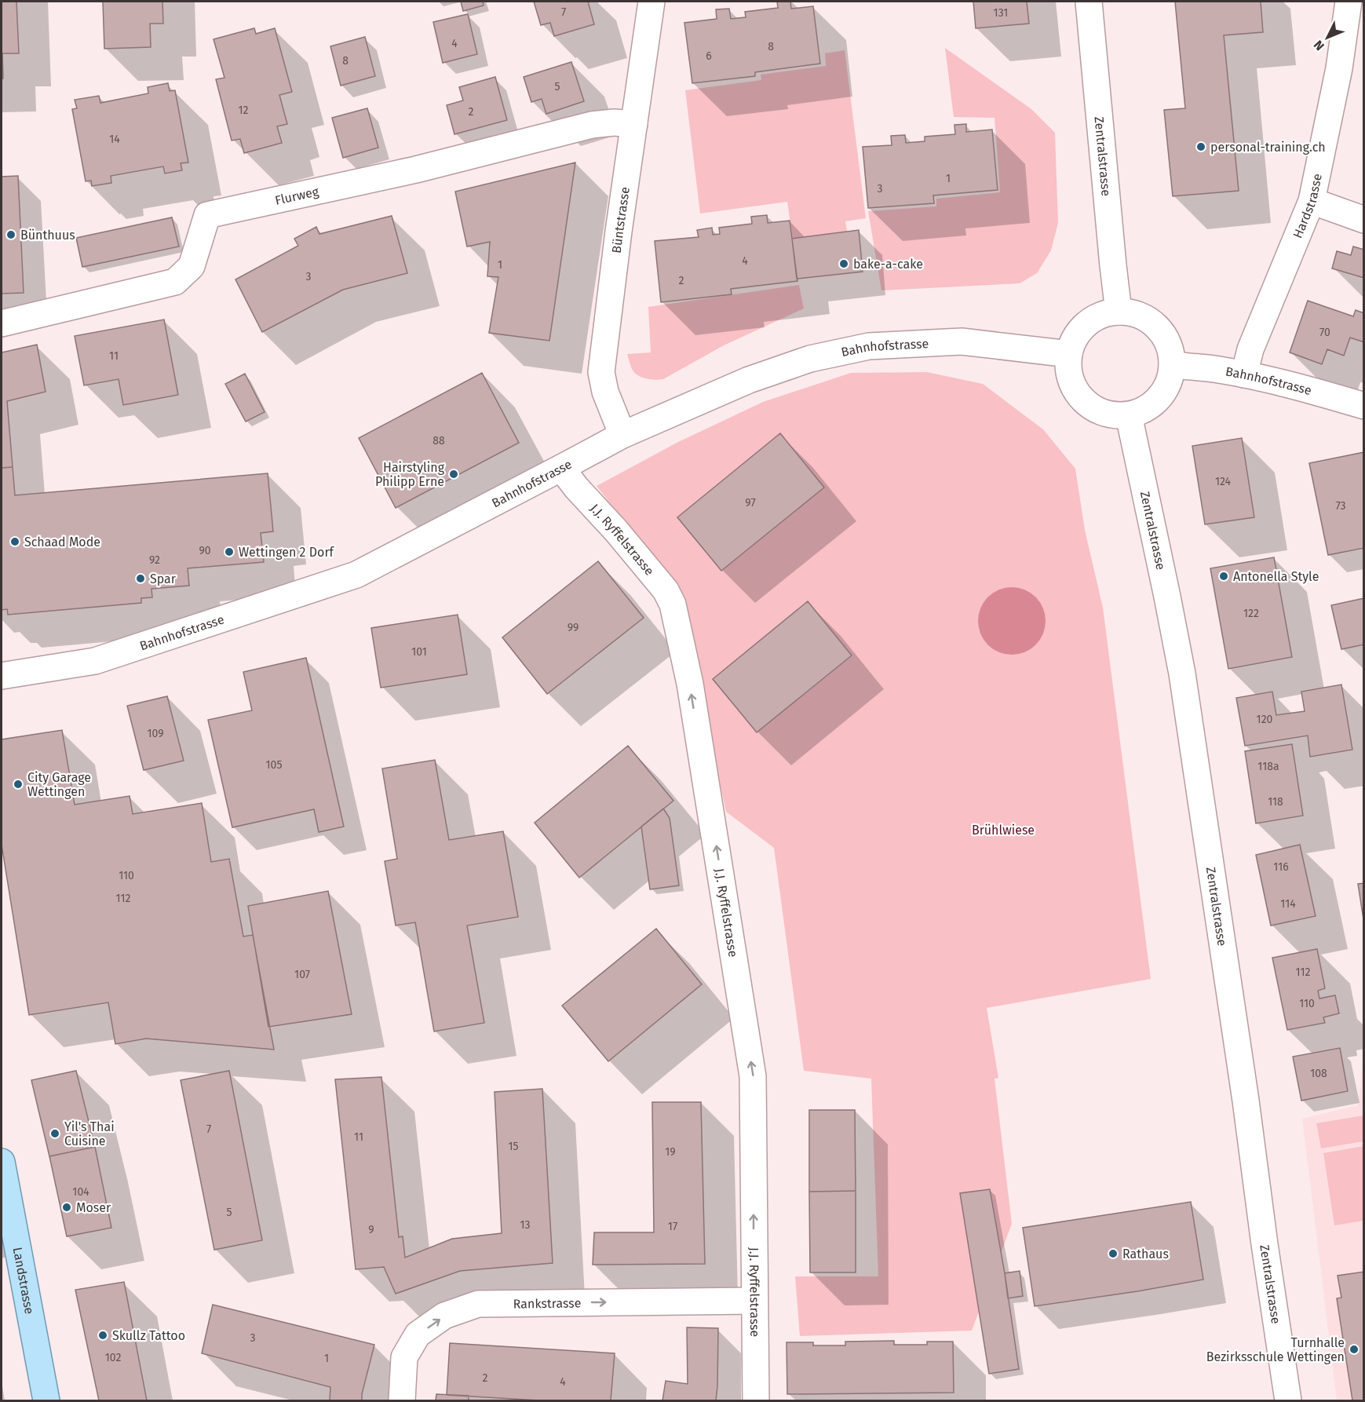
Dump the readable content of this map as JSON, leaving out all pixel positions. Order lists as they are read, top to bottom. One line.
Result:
{"streets":{"main road":["Landstrasse"],"street":["Zentralstrasse","Flurweg","Hardstrasse","Büntstrasse","Bahnhofstrasse","J.J. Ryffelstrasse","Rankstrasse"]},"crossings":[["Zentralstrasse","Bahnhofstrasse"],["Flurweg","Büntstrasse"],["Hardstrasse","Bahnhofstrasse"],["Büntstrasse","Bahnhofstrasse"],["Bahnhofstrasse","J.J. Ryffelstrasse"],["J.J. Ryffelstrasse","Rankstrasse"]],"one_way":["J.J. Ryffelstrasse","Rankstrasse"],"parks":["Brühlwiese"],"places":["personal-training.ch","Bünthuus","bake-a-cake","Hairstyling Philipp Erne","Schaad Mode","Wettingen 2 Dorf","Antonella Style","Spar","City Garage Wettingen","Yil's Thai Cuisine","Moser","Rathaus","Skullz Tattoo","Turnhalle Bezirksschule Wettingen"],"house_numbers":["7","131","4","8","6","8","5","12","2","14","1","3","4","1","3","2","70","11","88","124","97","73","90","92","122","99","101","120","109","105","118a","118","116","110","112","114","112","107","110","108","7","11","15","19","104","5","13","17","9","3","102","1","2","4"],"north":"bottom left"}
